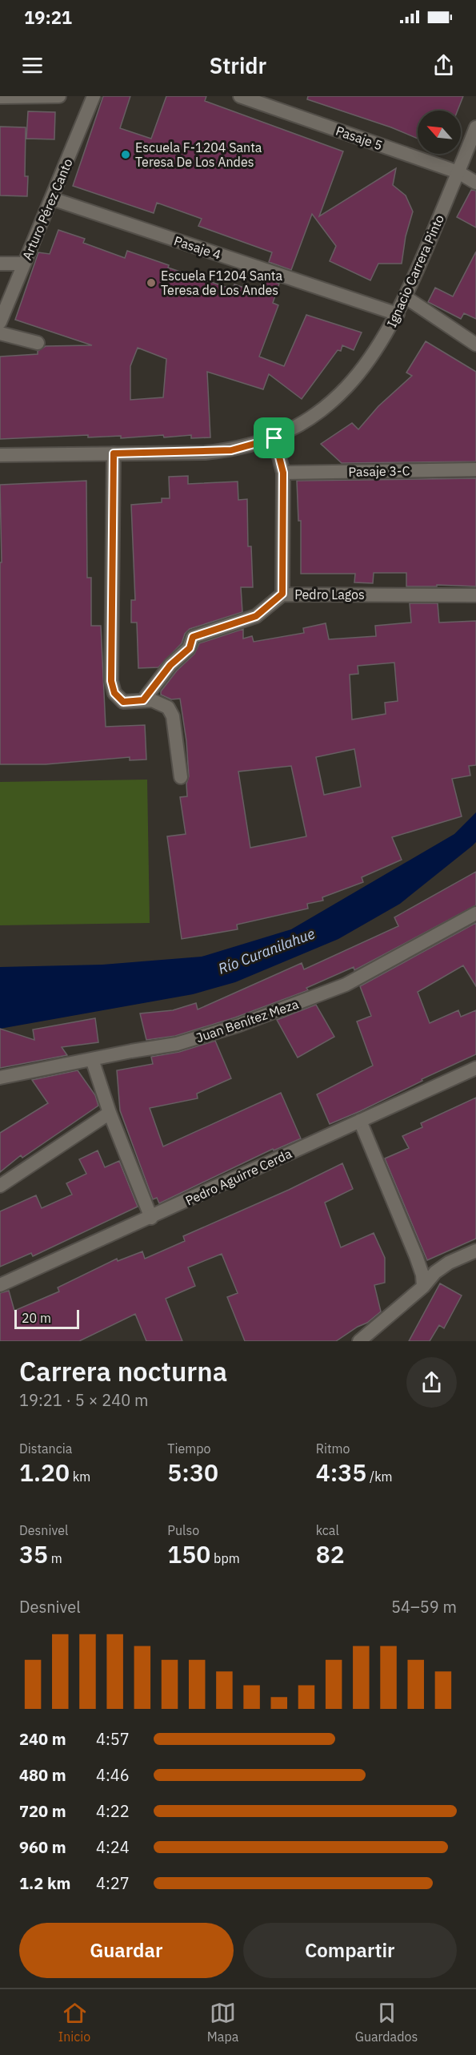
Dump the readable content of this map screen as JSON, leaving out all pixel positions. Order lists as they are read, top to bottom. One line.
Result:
{"streets":{"street":["Pasaje 5","Arturo Pérez Canto","Pasaje 4","Ignacio Carrera Pinto","Pasaje 3-C","Pedro Lagos","Juan Benítez Meza","Pedro Aguirre Cerda"]},"crossings":[["Pasaje 5","Ignacio Carrera Pinto"],["Arturo Pérez Canto","Pasaje 4"],["Pasaje 4","Ignacio Carrera Pinto"],["Ignacio Carrera Pinto","Pedro Lagos"],["Pasaje 3-C","Pedro Lagos"]],"water":["Río Curanilahue"],"places":["Escuela F-1204 Santa Teresa De Los Andes","Escuela F1204 Santa Teresa de Los Andes"],"scale_bar":"20 m","north":"top left","page":{"status":"19:21","header":"Stridr","scale":"20 m","heading":["Carrera nocturna","19:21 · 5 × 240 m"],"stats":[["Distancia","1.20 km"],["Tiempo","5:30"],["Ritmo","4:35 /km"],["Desnivel","35 m"],["Pulso","150 bpm"],["kcal","82"]],"chart":["Desnivel","54–59 m"],"list":[{"name":"240 m","note":"4:57"},{"name":"480 m","note":"4:46"},{"name":"720 m","note":"4:22"},{"name":"960 m","note":"4:24"},{"name":"1.2 km","note":"4:27"}],"buttons":["Guardar","Compartir"],"tabs":["Inicio","Mapa","Guardados"]}}
